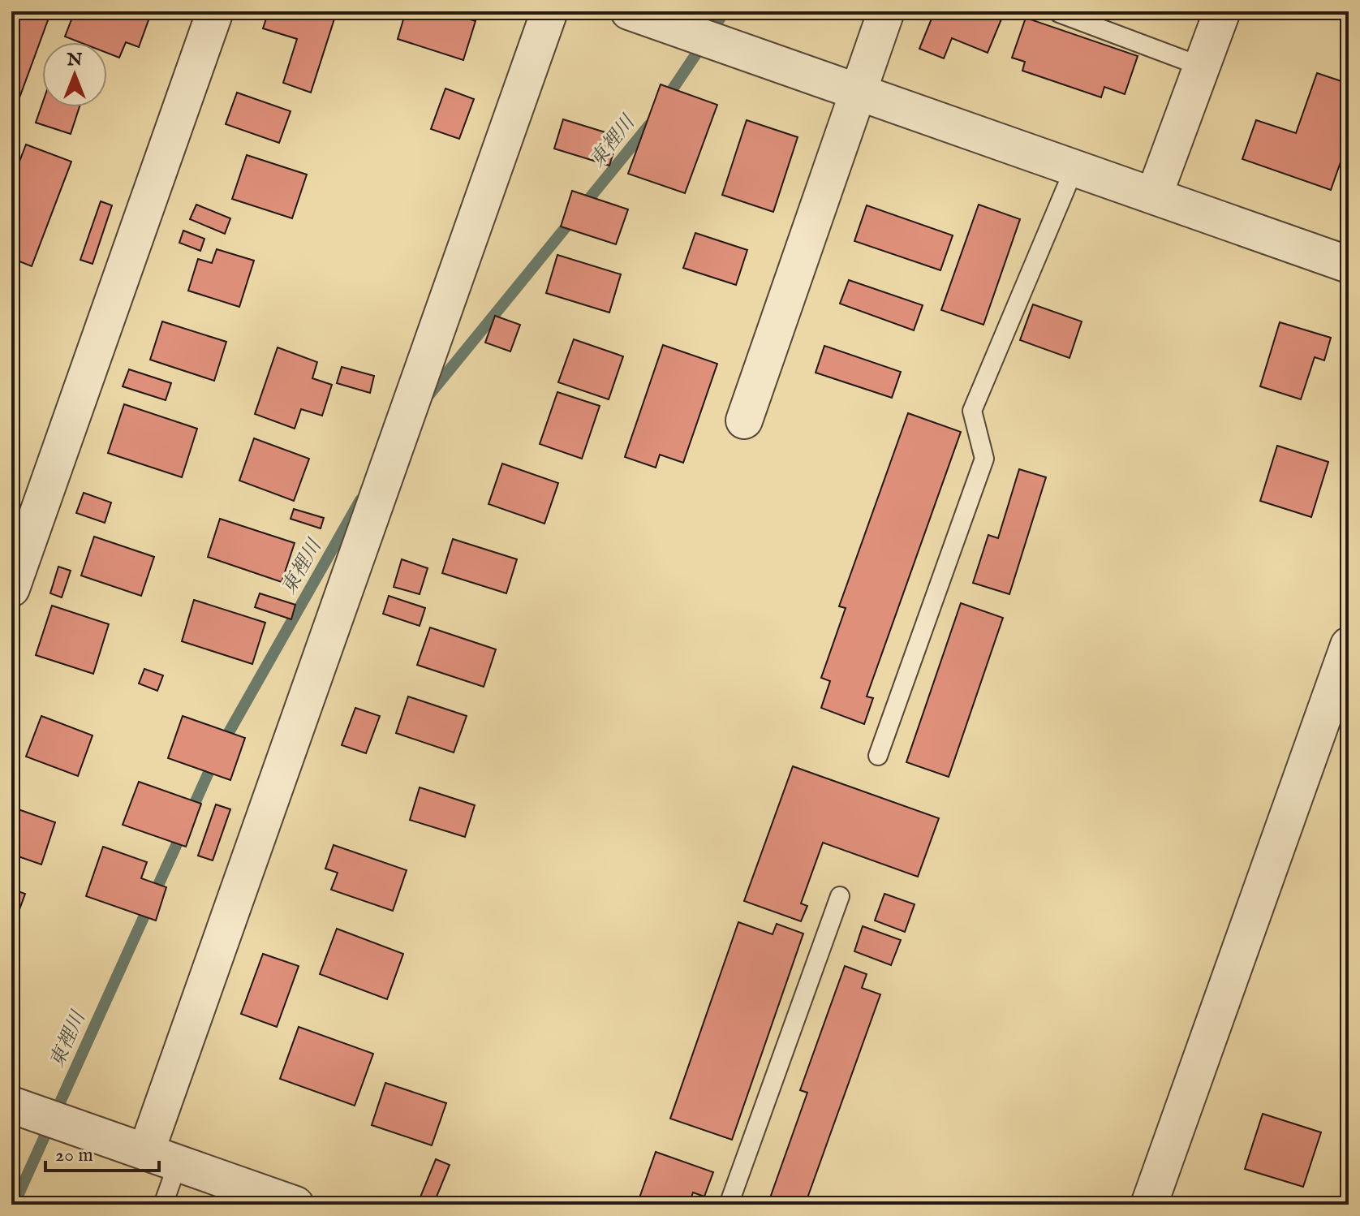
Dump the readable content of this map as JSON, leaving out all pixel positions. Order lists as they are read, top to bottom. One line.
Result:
{"water":["東裡川"],"scale_bar":"20 m","north":"top"}
